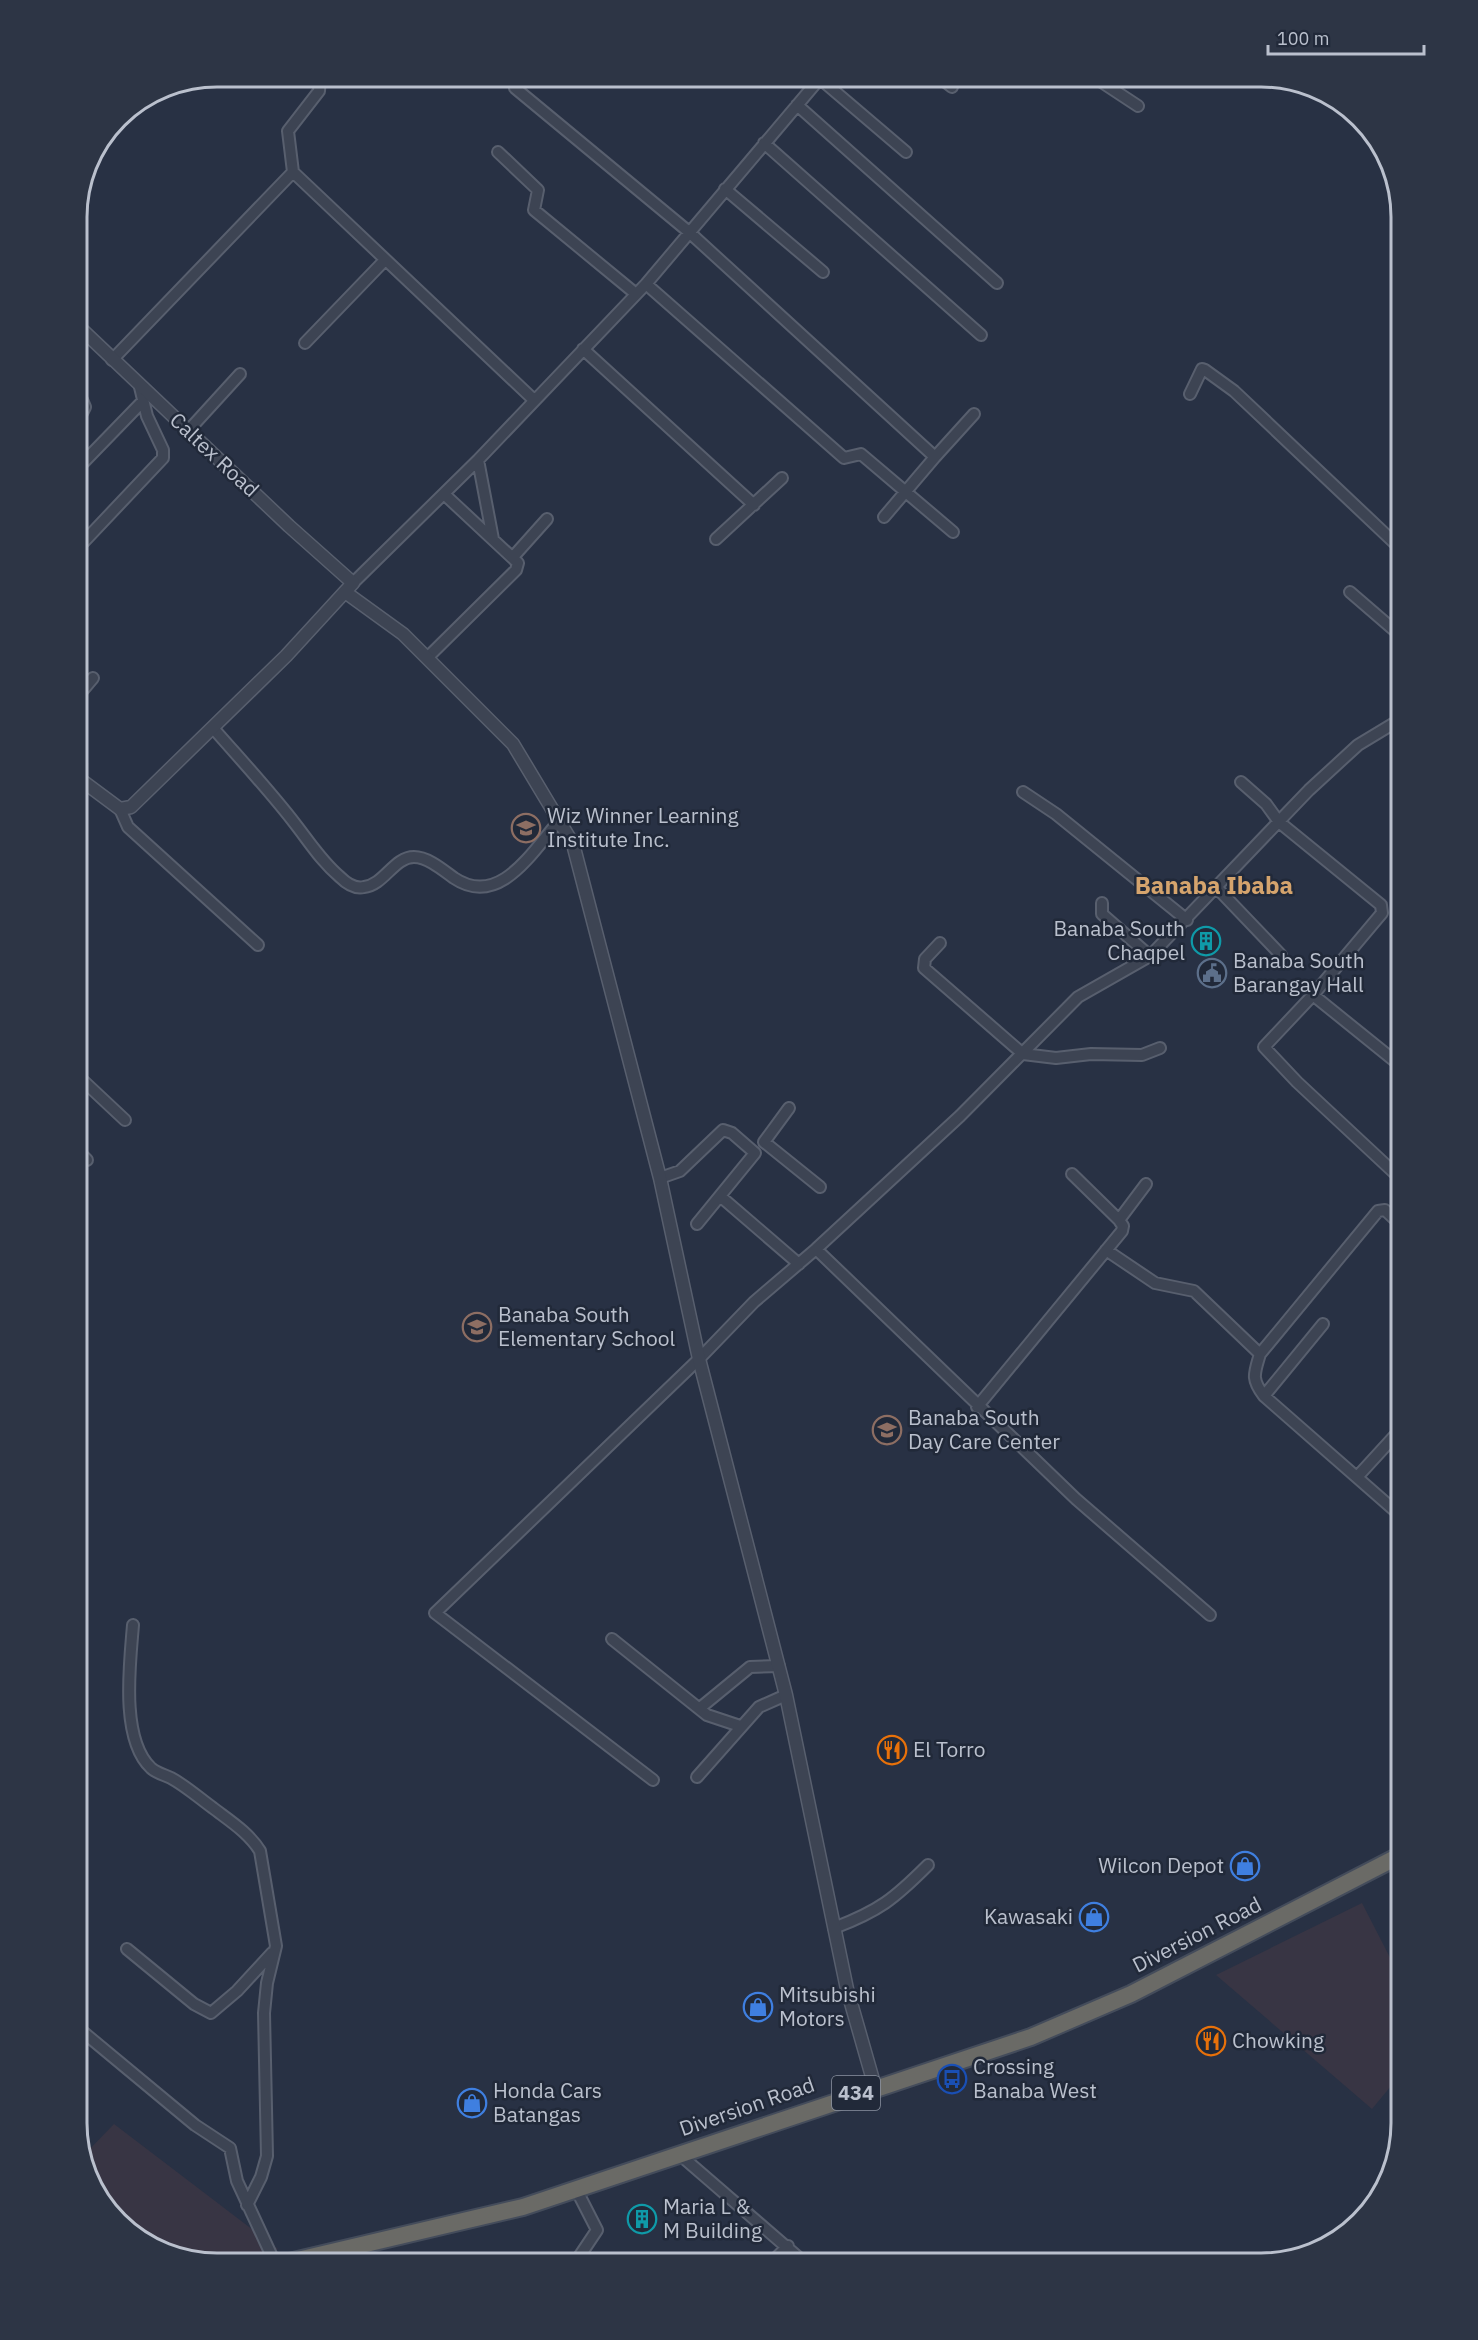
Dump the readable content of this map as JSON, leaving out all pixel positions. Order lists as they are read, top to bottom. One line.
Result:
{"streets":{"highway":["Diversion Road","434"],"street":["Caltex Road"]},"crossings":[["Caltex Road","Diversion Road"]],"districts":["Banaba Ibaba"],"places":{"school or university":["Wiz Winner Learning Institute Inc.","Banaba South Elementary School","Banaba South Day Care Center"],"building":["Banaba South Chaqpel","Maria L & M Building"],"public building":["Banaba South Barangay Hall"],"restaurant":["El Torro","Chowking"],"shop":["Wilcon Depot","Kawasaki","Mitsubishi Motors","Honda Cars Batangas"],"bus stop":["Crossing Banaba West"]},"scale_bar":"100 m"}
